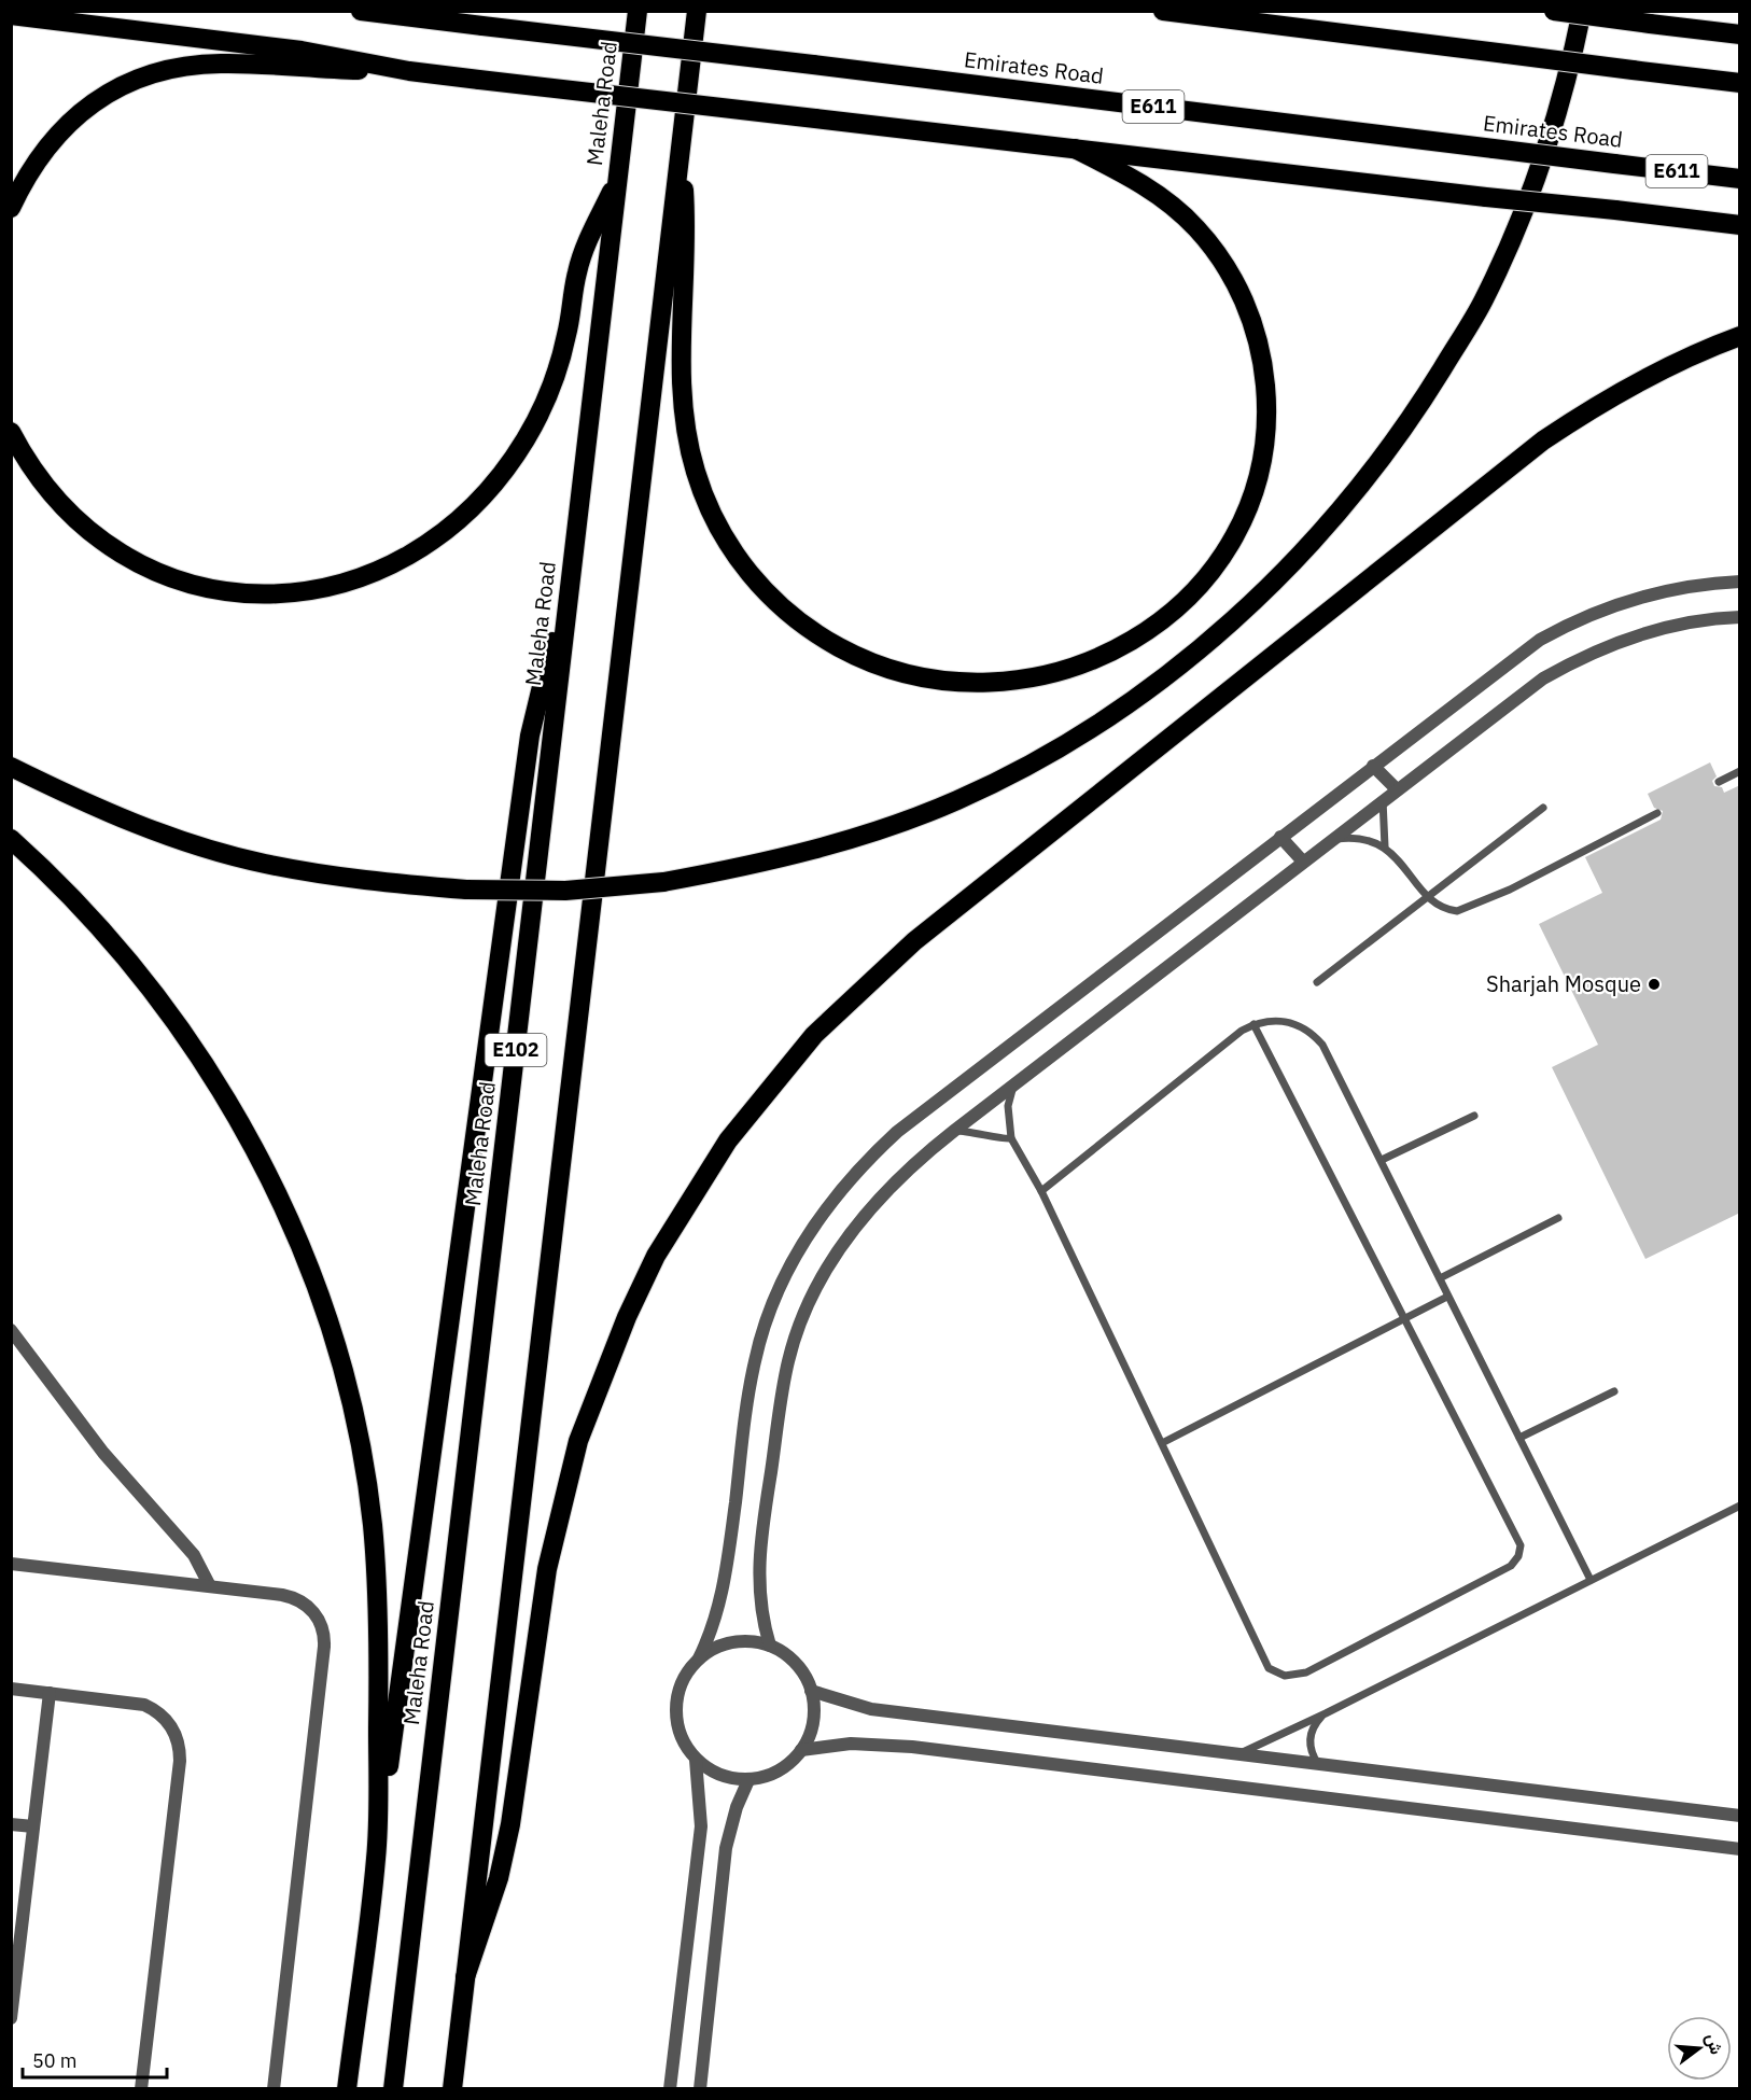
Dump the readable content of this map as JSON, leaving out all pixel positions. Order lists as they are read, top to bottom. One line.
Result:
{"streets":{"highway":["Emirates Road","Maleha Road","E611","E102"]},"places":["Sharjah Mosque"],"scale_bar":"50 m","north":"right"}
